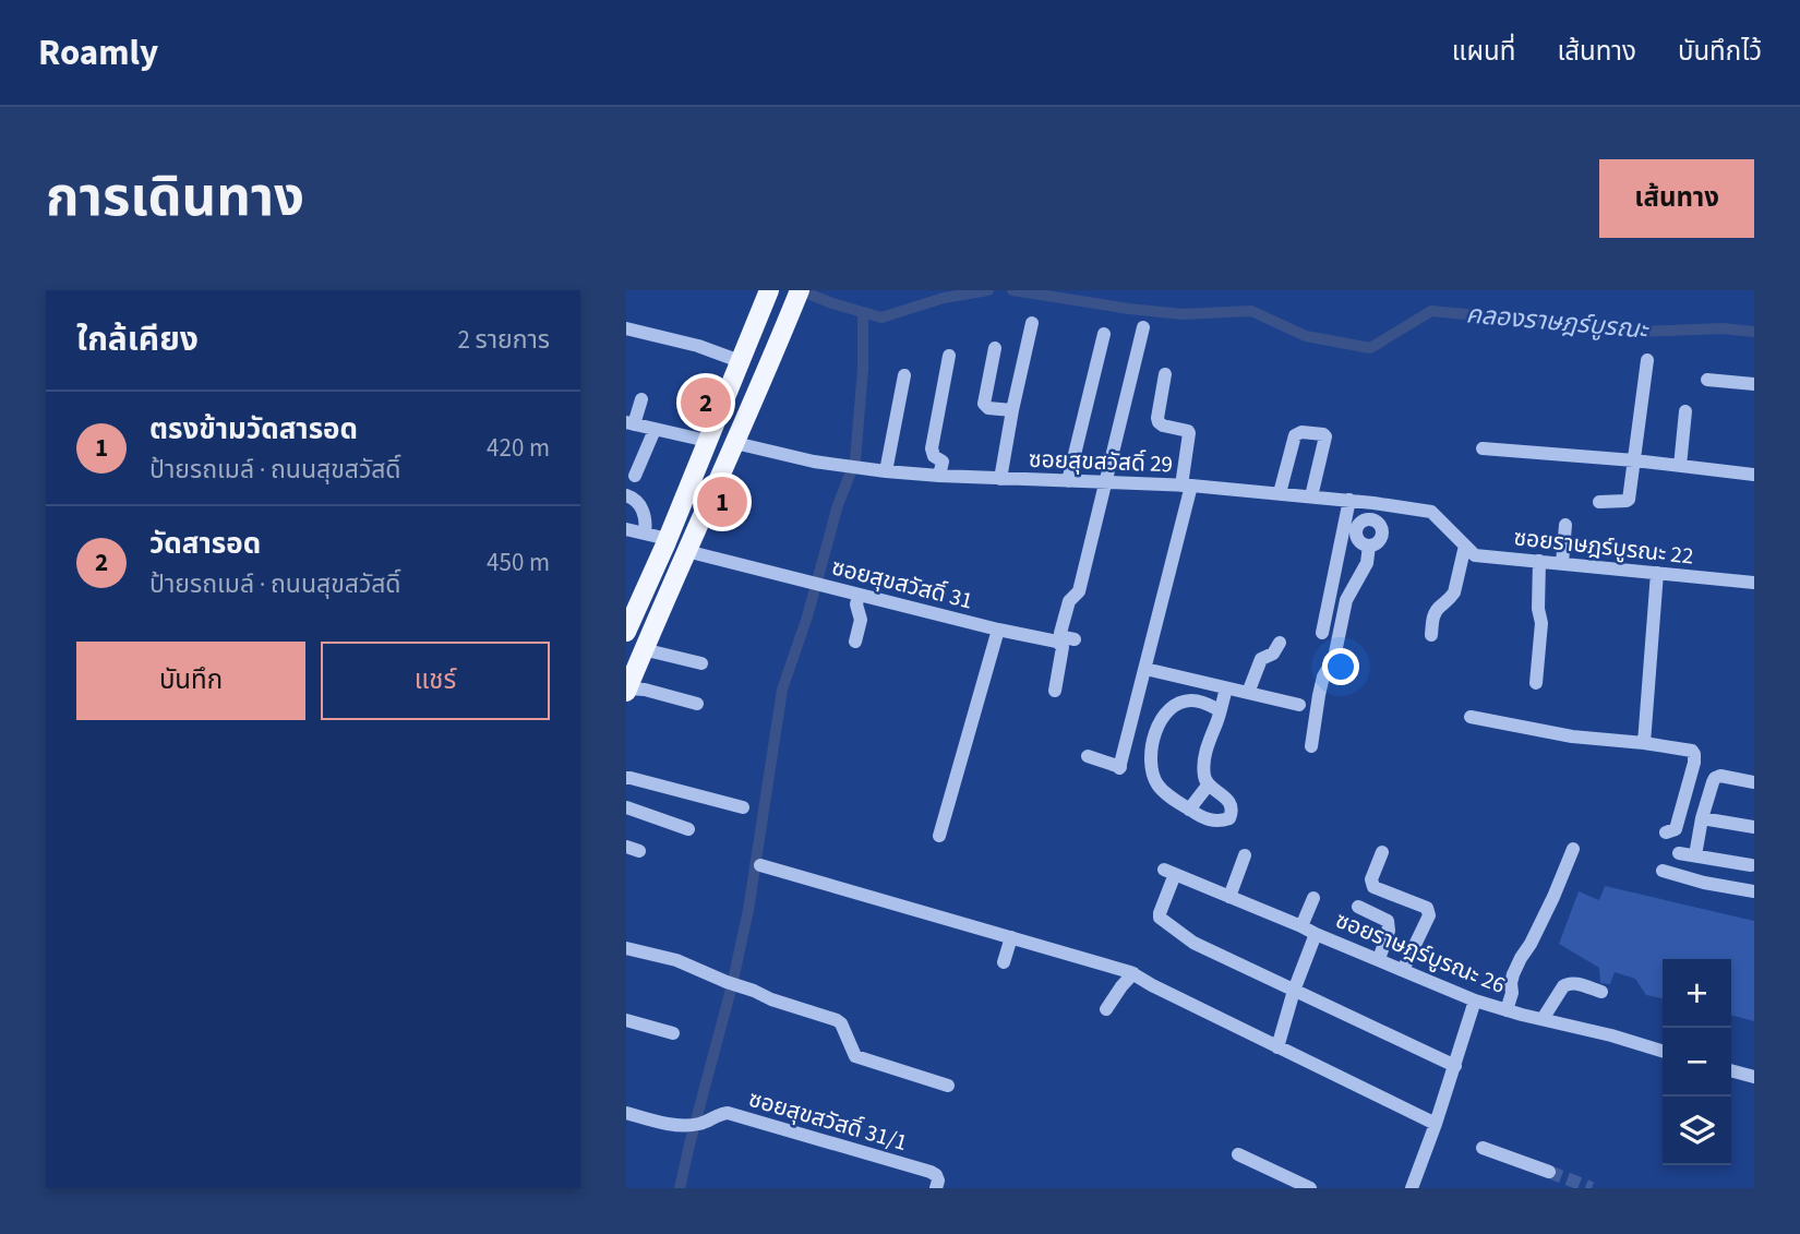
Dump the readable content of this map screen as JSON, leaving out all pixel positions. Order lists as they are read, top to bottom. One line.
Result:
{"streets":{"street":["ซอยสุขสวัสดิ์ 29","ซอยราษฎร์บูรณะ 22","ซอยสุขสวัสดิ์ 31","ซอยราษฎร์บูรณะ 26","ซอยสุขสวัสดิ์ 31/1"]},"crossings":[["ซอยสุขสวัสดิ์ 29","ซอยราษฎร์บูรณะ 22"]],"water":["คลองราษฎร์บูรณะ"],"page":{"header":"Roamly","nav":["แผนที่","เส้นทาง","บันทึกไว้"],"title":"การเดินทาง","buttons":["เส้นทาง",["บันทึก","แชร์"]],"heading":["ใกล้เคียง","2 รายการ"],"pins":["2","1"],"list":[{"mark":"1","name":"ตรงข้ามวัดสารอด","note":"ป้ายรถเมล์ · ถนนสุขสวัสดิ์","value":"420 m"},{"mark":"2","name":"วัดสารอด","note":"ป้ายรถเมล์ · ถนนสุขสวัสดิ์","value":"450 m"}],"map_buttons":["+","−"]}}
